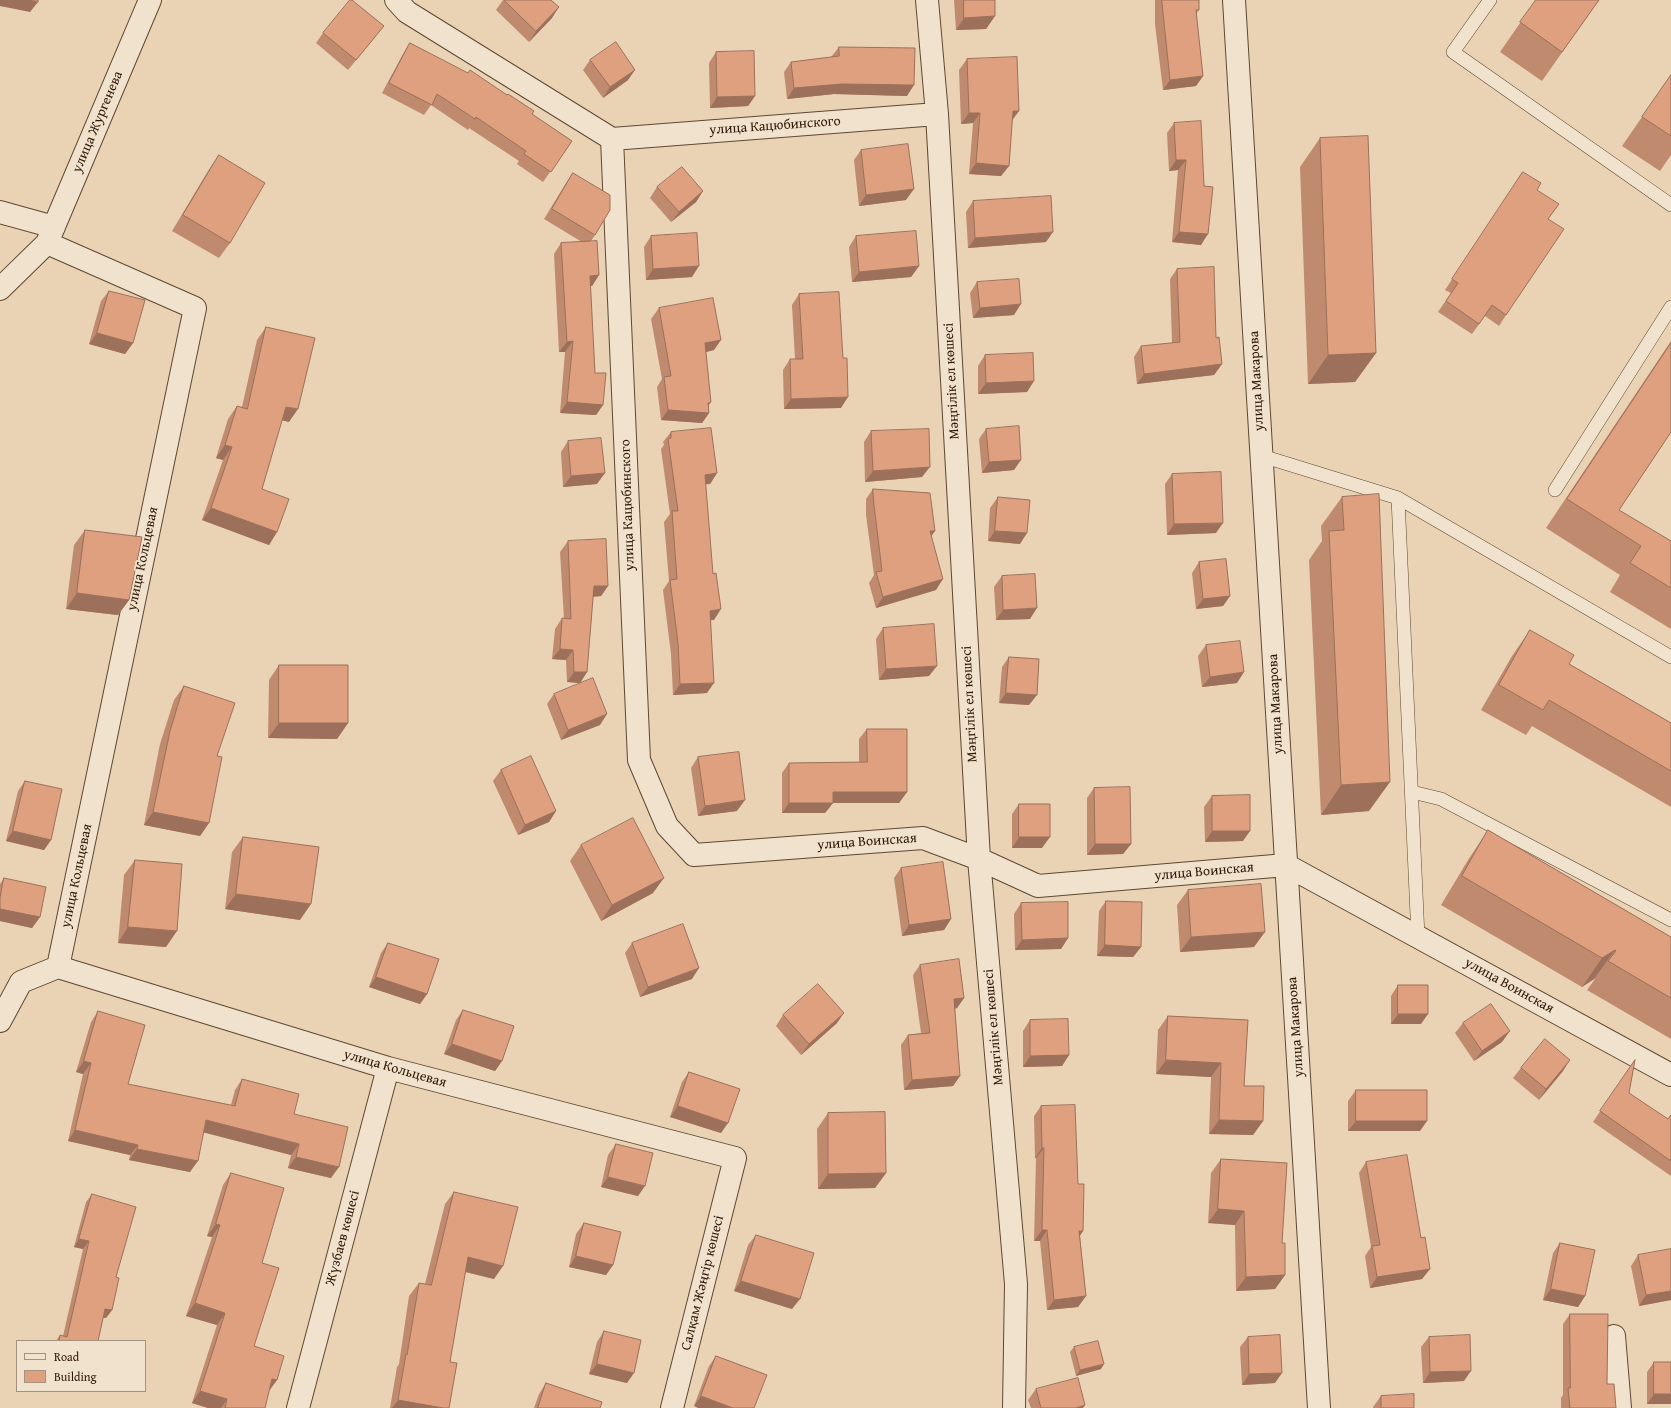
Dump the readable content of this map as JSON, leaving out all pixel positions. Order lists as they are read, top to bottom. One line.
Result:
{"streets":{"street":["улица Жургенева","улица Кацюбинского","Мәңгілік ел көшесі","улица Макарова","улица Кольцевая","улица Воинская","Жүзбаев көшесі","Салқам Жәңгір көшесі"]},"crossings":[["улица Жургенева","улица Кольцевая"],["улица Кацюбинского","Мәңгілік ел көшесі"],["улица Кацюбинского","улица Воинская"],["Мәңгілік ел көшесі","улица Воинская"],["улица Макарова","улица Воинская"],["улица Кольцевая","Жүзбаев көшесі"],["улица Кольцевая","Салқам Жәңгір көшесі"]],"legend":["Road","Building"]}
